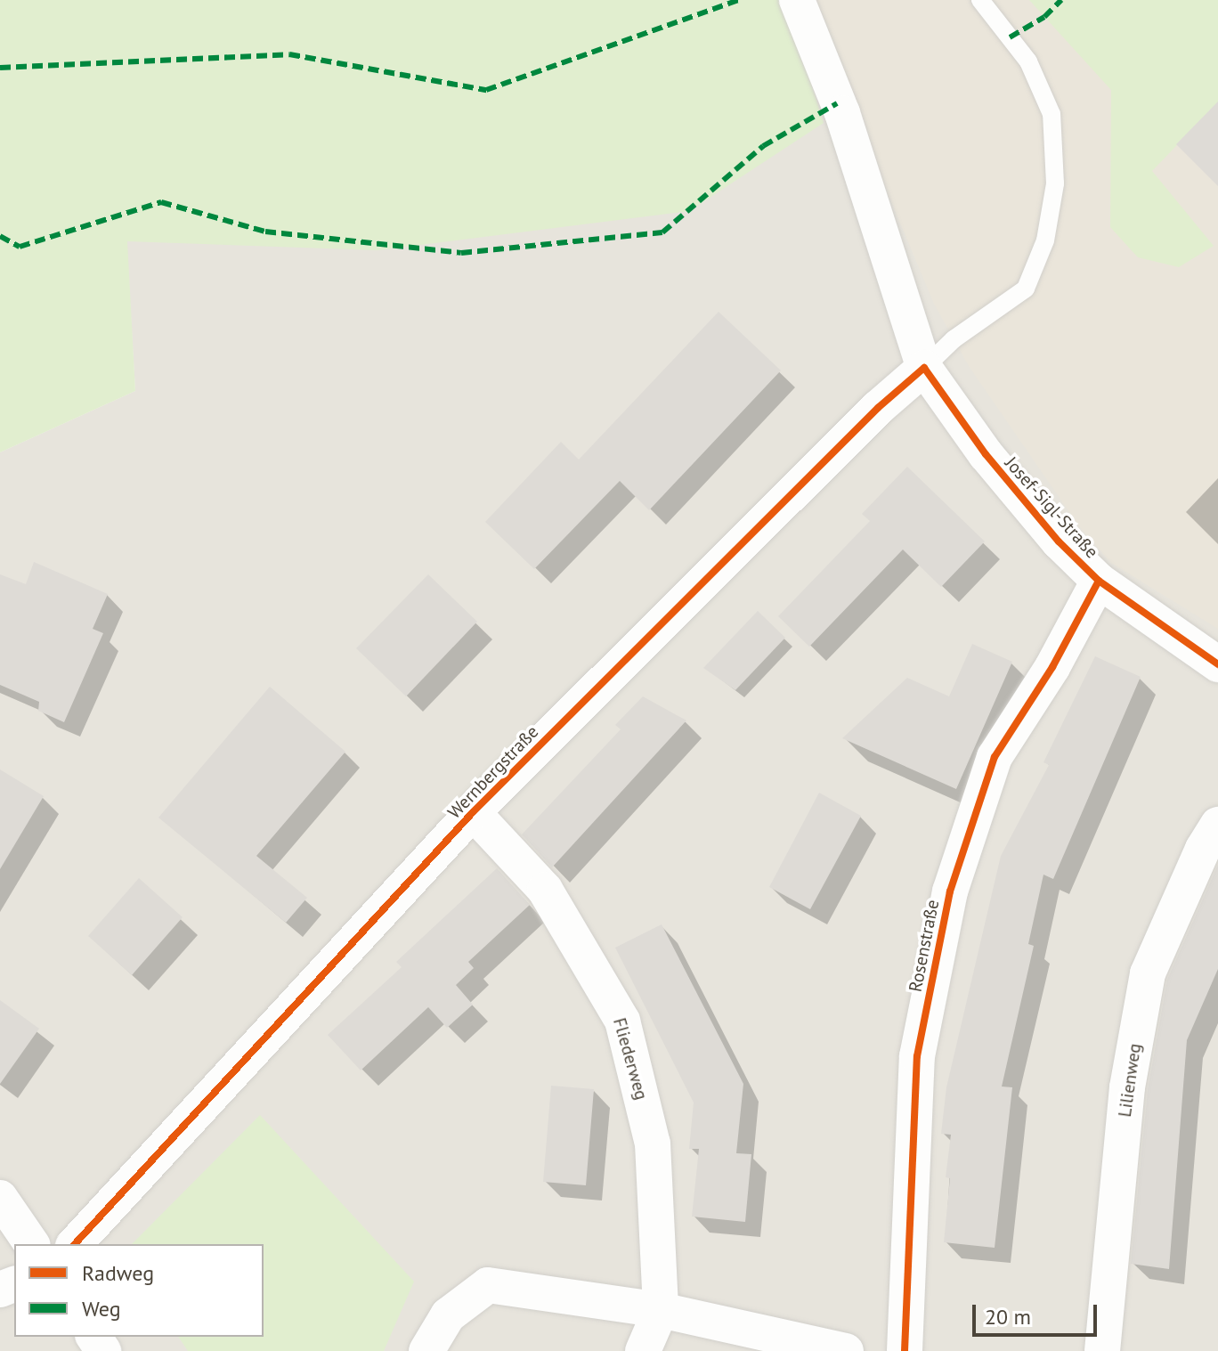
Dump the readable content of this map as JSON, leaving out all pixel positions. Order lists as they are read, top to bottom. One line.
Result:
{"streets":{"street":["Josef-Sigl-Straße","Wernbergstraße","Rosenstraße","Fliederweg","Lilienweg"]},"crossings":[["Josef-Sigl-Straße","Wernbergstraße"],["Josef-Sigl-Straße","Rosenstraße"],["Wernbergstraße","Fliederweg"]],"legend":["Radweg","Weg"],"scale_bar":"20 m"}
